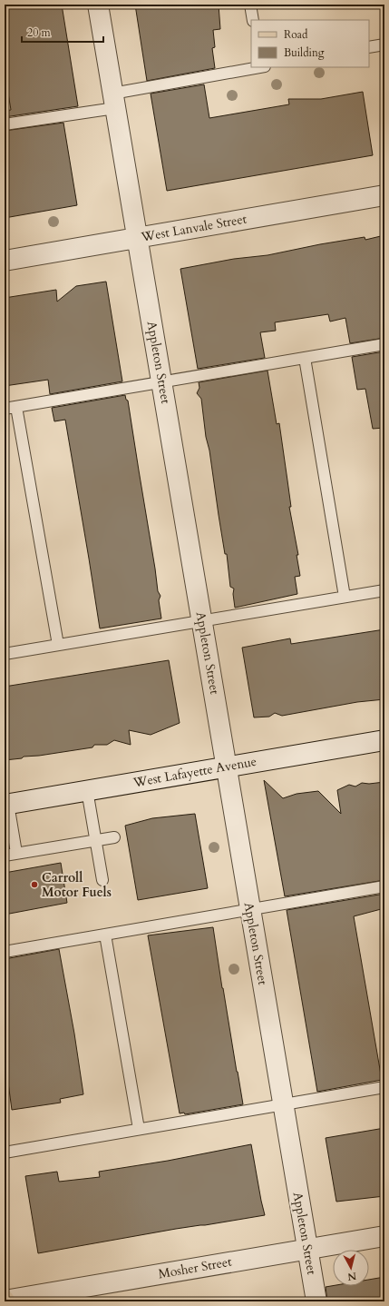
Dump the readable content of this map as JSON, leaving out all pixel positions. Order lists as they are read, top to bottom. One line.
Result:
{"streets":{"street":["West Lanvale Street","Appleton Street","West Lafayette Avenue","Mosher Street"]},"crossings":[["West Lanvale Street","Appleton Street"],["Appleton Street","West Lafayette Avenue"],["Appleton Street","Mosher Street"]],"places":["Carroll Motor Fuels"],"legend":["Road","Building"],"scale_bar":"20 m","north":"bottom"}
